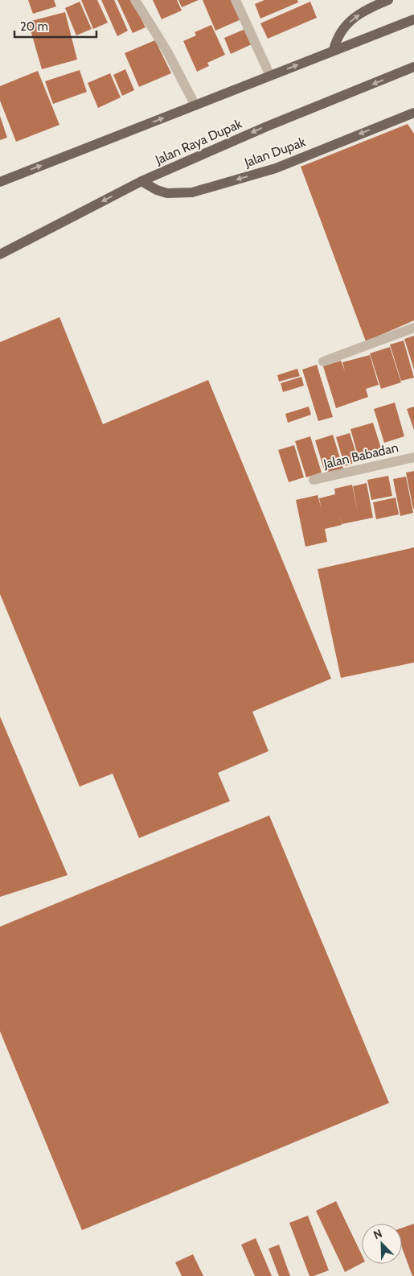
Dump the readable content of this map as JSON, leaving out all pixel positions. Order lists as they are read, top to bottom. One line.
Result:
{"streets":{"main road":["Jalan Raya Dupak","Jalan Dupak"],"street":["Jalan Babadan"]},"crossings":[["Jalan Raya Dupak","Jalan Dupak"]],"scale_bar":"20 m","north":"top left"}
